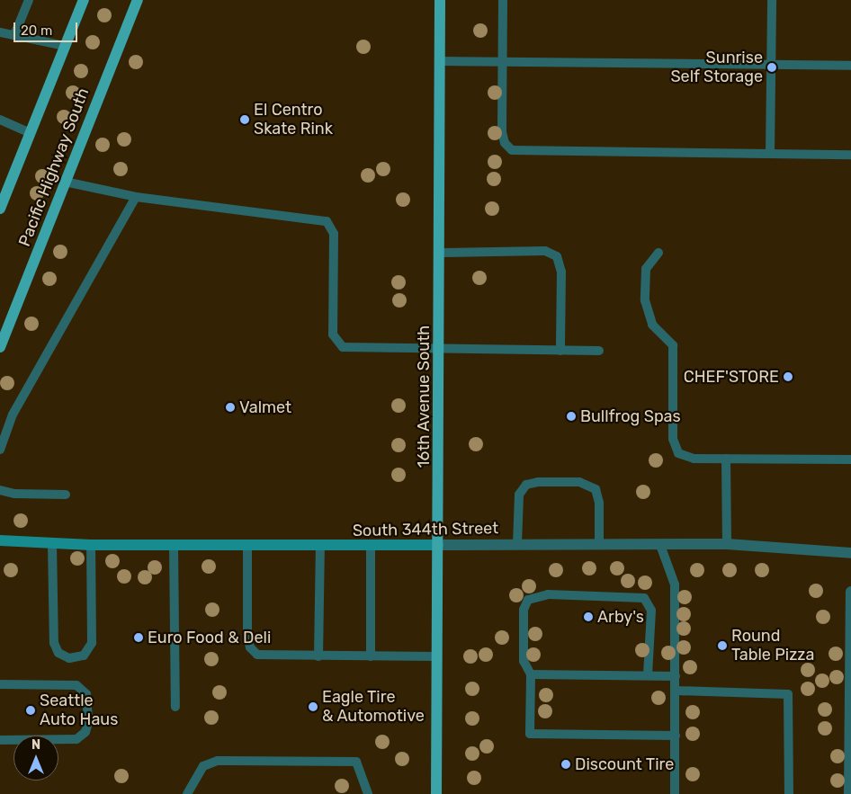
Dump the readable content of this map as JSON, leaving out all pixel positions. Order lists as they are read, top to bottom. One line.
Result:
{"streets":{"main road":["Pacific Highway South","16th Avenue South"],"street":["South 344th Street"]},"crossings":[["16th Avenue South","South 344th Street"]],"places":["Sunrise Self Storage","El Centro Skate Rink","CHEF'STORE","Valmet","Bullfrog Spas","Arby's","Euro Food & Deli","Round Table Pizza","Eagle Tire & Automotive","Seattle Auto Haus","Discount Tire"],"scale_bar":"20 m","north":"top"}
